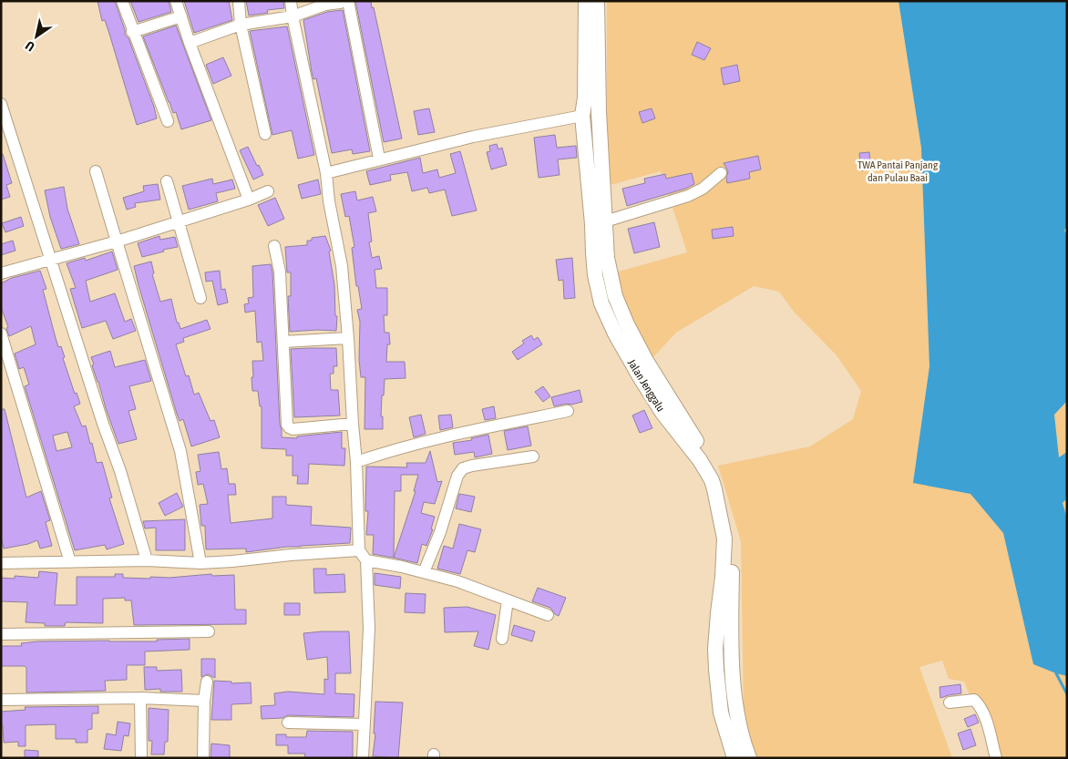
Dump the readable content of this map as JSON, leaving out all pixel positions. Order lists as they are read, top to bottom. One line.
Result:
{"streets":{"main road":["Jalan Jenggalu"]},"parks":["TWA Pantai Panjang dan Pulau Baai"],"north":"bottom left"}
